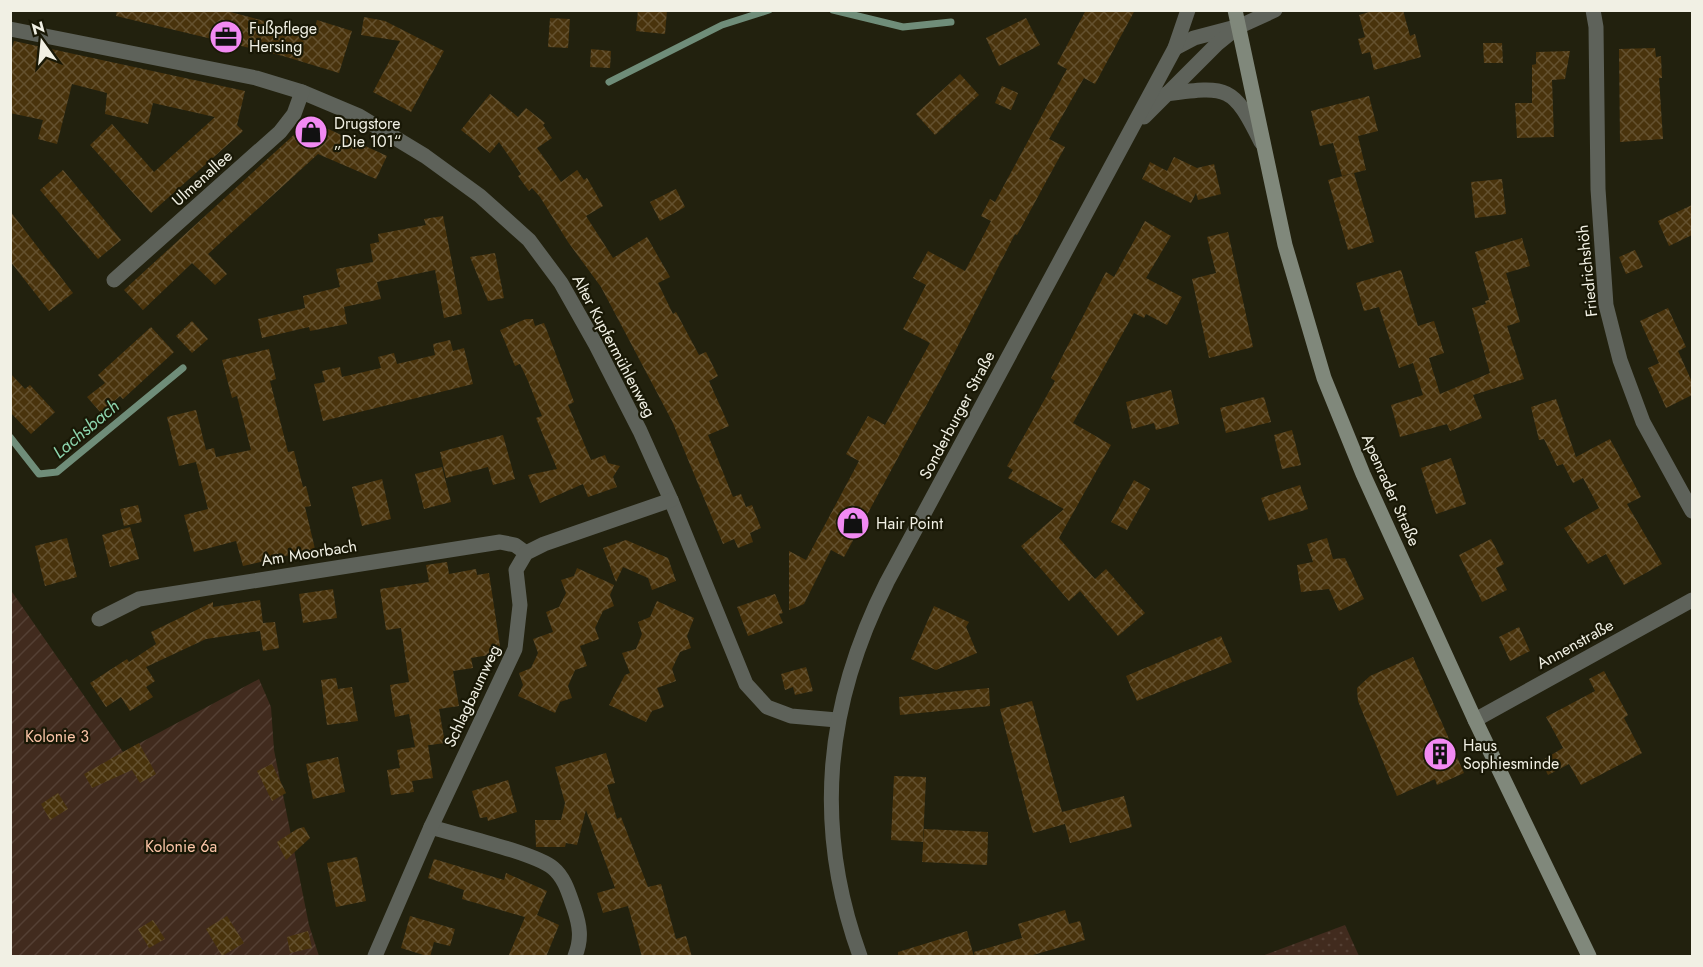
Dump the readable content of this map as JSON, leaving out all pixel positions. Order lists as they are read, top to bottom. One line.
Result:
{"streets":{"main road":["Apenrader Straße"],"street":["Ulmenallee","Friedrichshöh","Alter Kupfermühlenweg","Sonderburger Straße","Am Moorbach","Annenstraße","Schlagbaumweg"]},"crossings":[["Ulmenallee","Alter Kupfermühlenweg"],["Alter Kupfermühlenweg","Sonderburger Straße"],["Sonderburger Straße","Apenrader Straße"],["Apenrader Straße","Annenstraße"],["Am Moorbach","Schlagbaumweg"]],"water":["Lachsbach"],"parks":["Kolonie 3","Kolonie 6a"],"places":{"office":["Fußpflege Hersing"],"shop":["Drugstore „Die 101“","Hair Point"],"building":["Haus Sophiesminde"]},"north":"top"}
